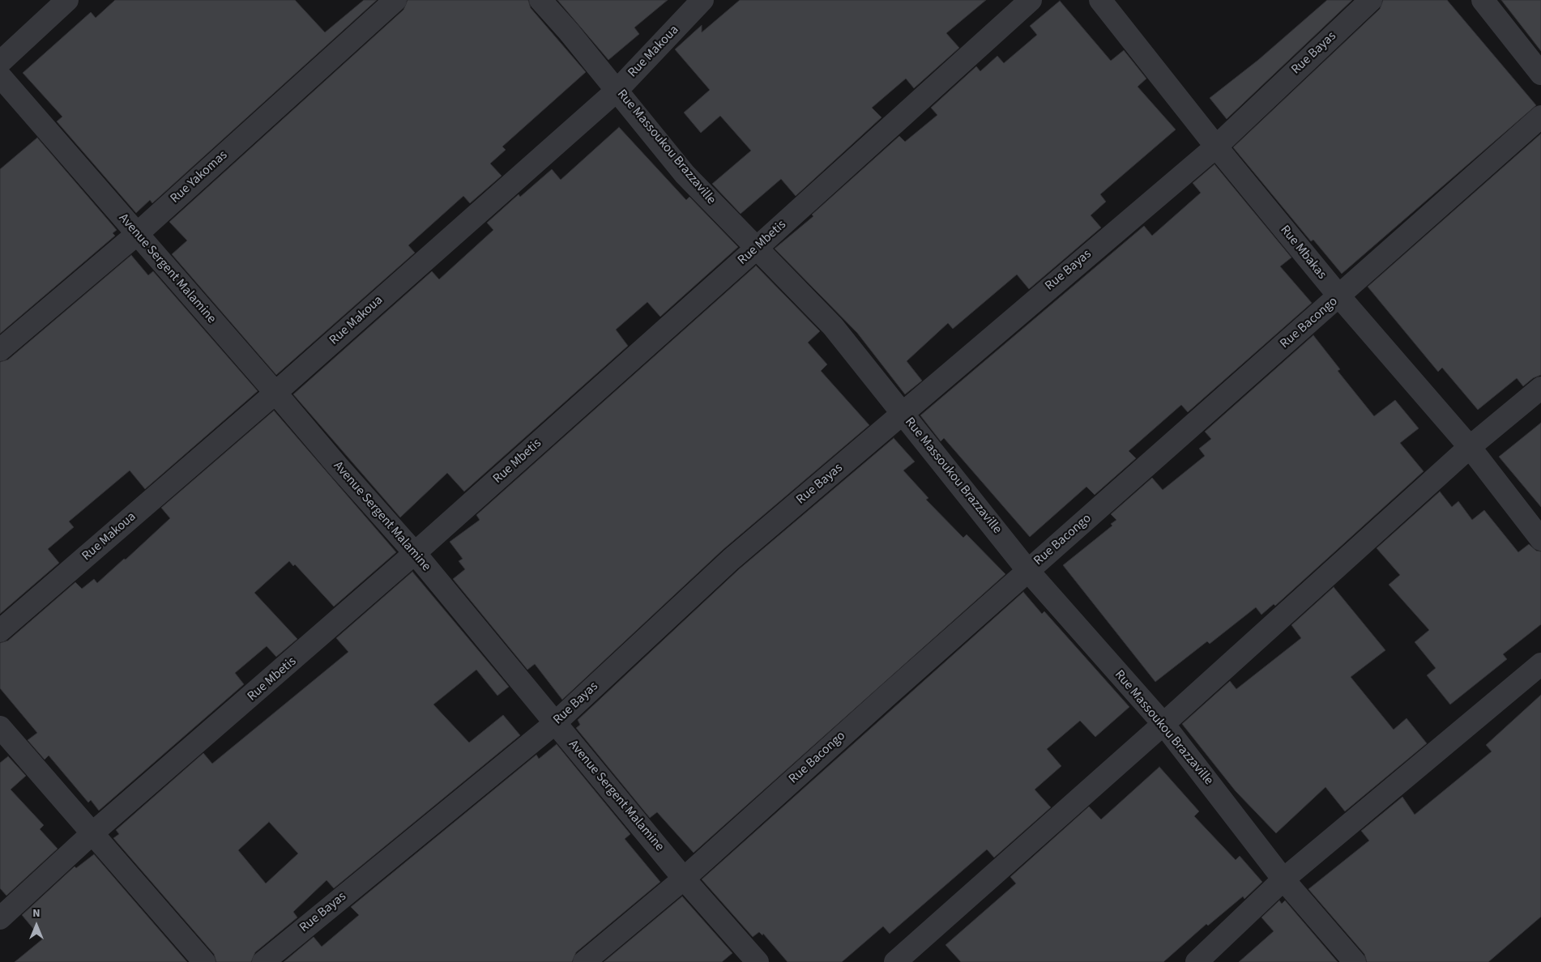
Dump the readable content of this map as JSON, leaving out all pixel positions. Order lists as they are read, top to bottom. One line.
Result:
{"streets":{"street":["Rue Makoua","Rue Bayas","Rue Massoukou Brazzaville","Rue Yakomas","Rue Mbetis","Rue Mbakas","Avenue Sergent Malamine","Rue Bacongo"]},"crossings":[["Rue Makoua","Rue Massoukou Brazzaville"],["Rue Makoua","Avenue Sergent Malamine"],["Rue Bayas","Rue Massoukou Brazzaville"],["Rue Bayas","Rue Mbakas"],["Rue Bayas","Avenue Sergent Malamine"],["Rue Massoukou Brazzaville","Rue Mbetis"],["Rue Massoukou Brazzaville","Rue Bacongo"],["Rue Yakomas","Avenue Sergent Malamine"],["Rue Mbetis","Avenue Sergent Malamine"],["Rue Mbakas","Rue Bacongo"],["Avenue Sergent Malamine","Rue Bacongo"]],"north":"top"}
